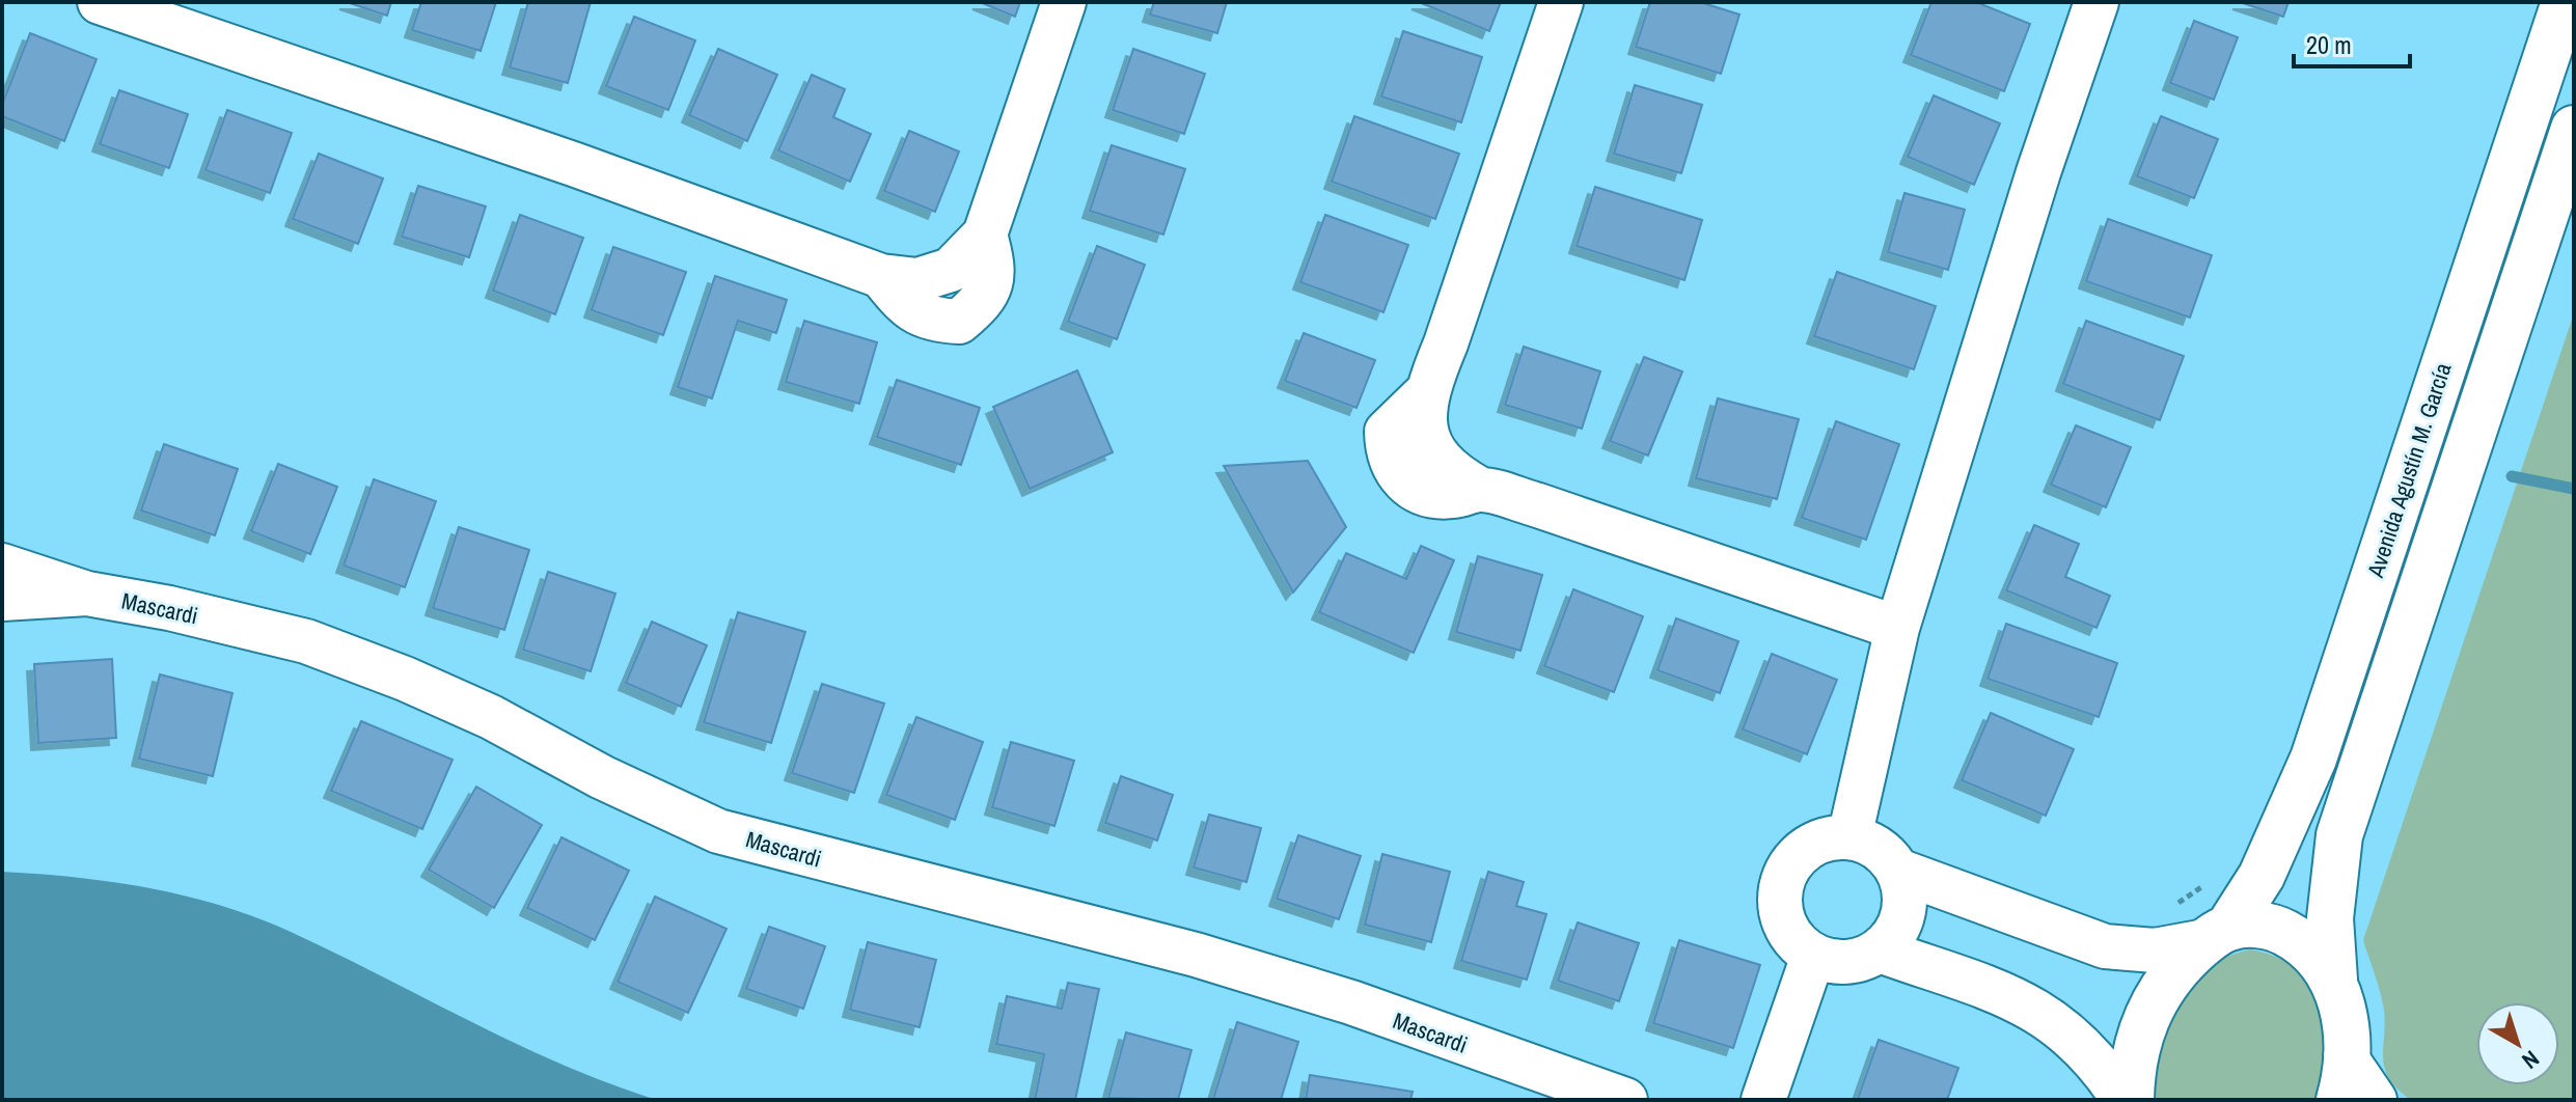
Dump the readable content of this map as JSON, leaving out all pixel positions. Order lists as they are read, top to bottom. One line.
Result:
{"streets":{"main road":["Avenida Agustín M. García"],"street":["Mascardi"]},"scale_bar":"20 m","north":"bottom right"}
